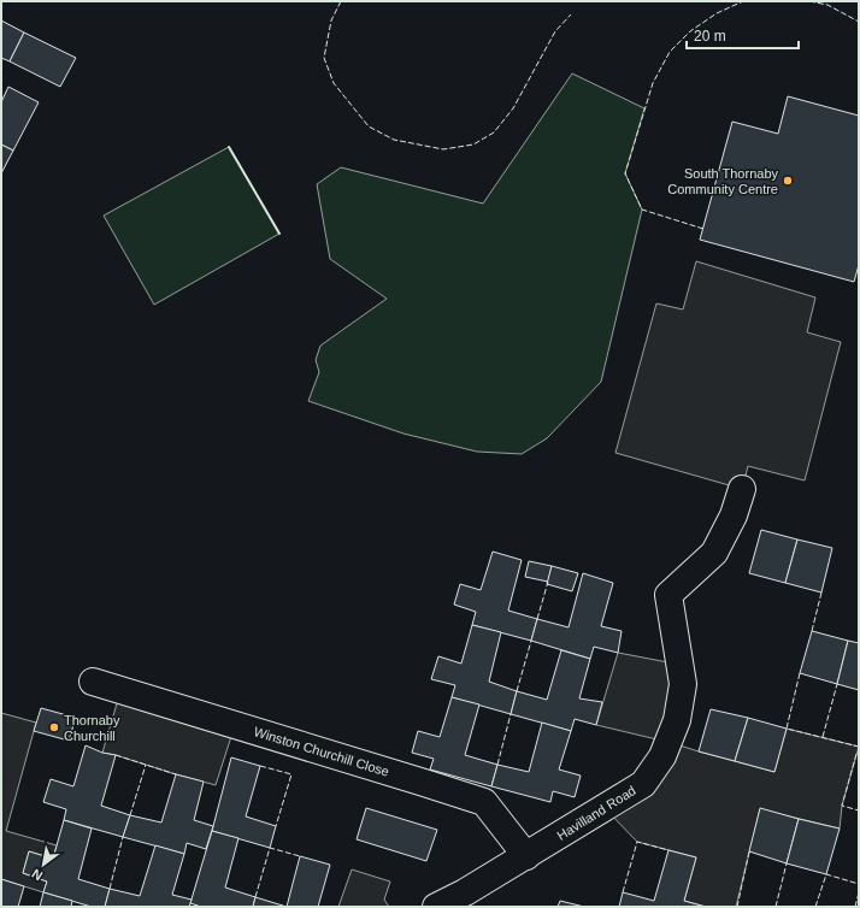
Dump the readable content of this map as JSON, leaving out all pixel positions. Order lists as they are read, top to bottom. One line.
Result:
{"streets":{"street":["Winston Churchill Close","Havilland Road"]},"crossings":[["Winston Churchill Close","Havilland Road"]],"places":["South Thornaby Community Centre","Thornaby Churchill"],"scale_bar":"20 m","north":"bottom left"}
